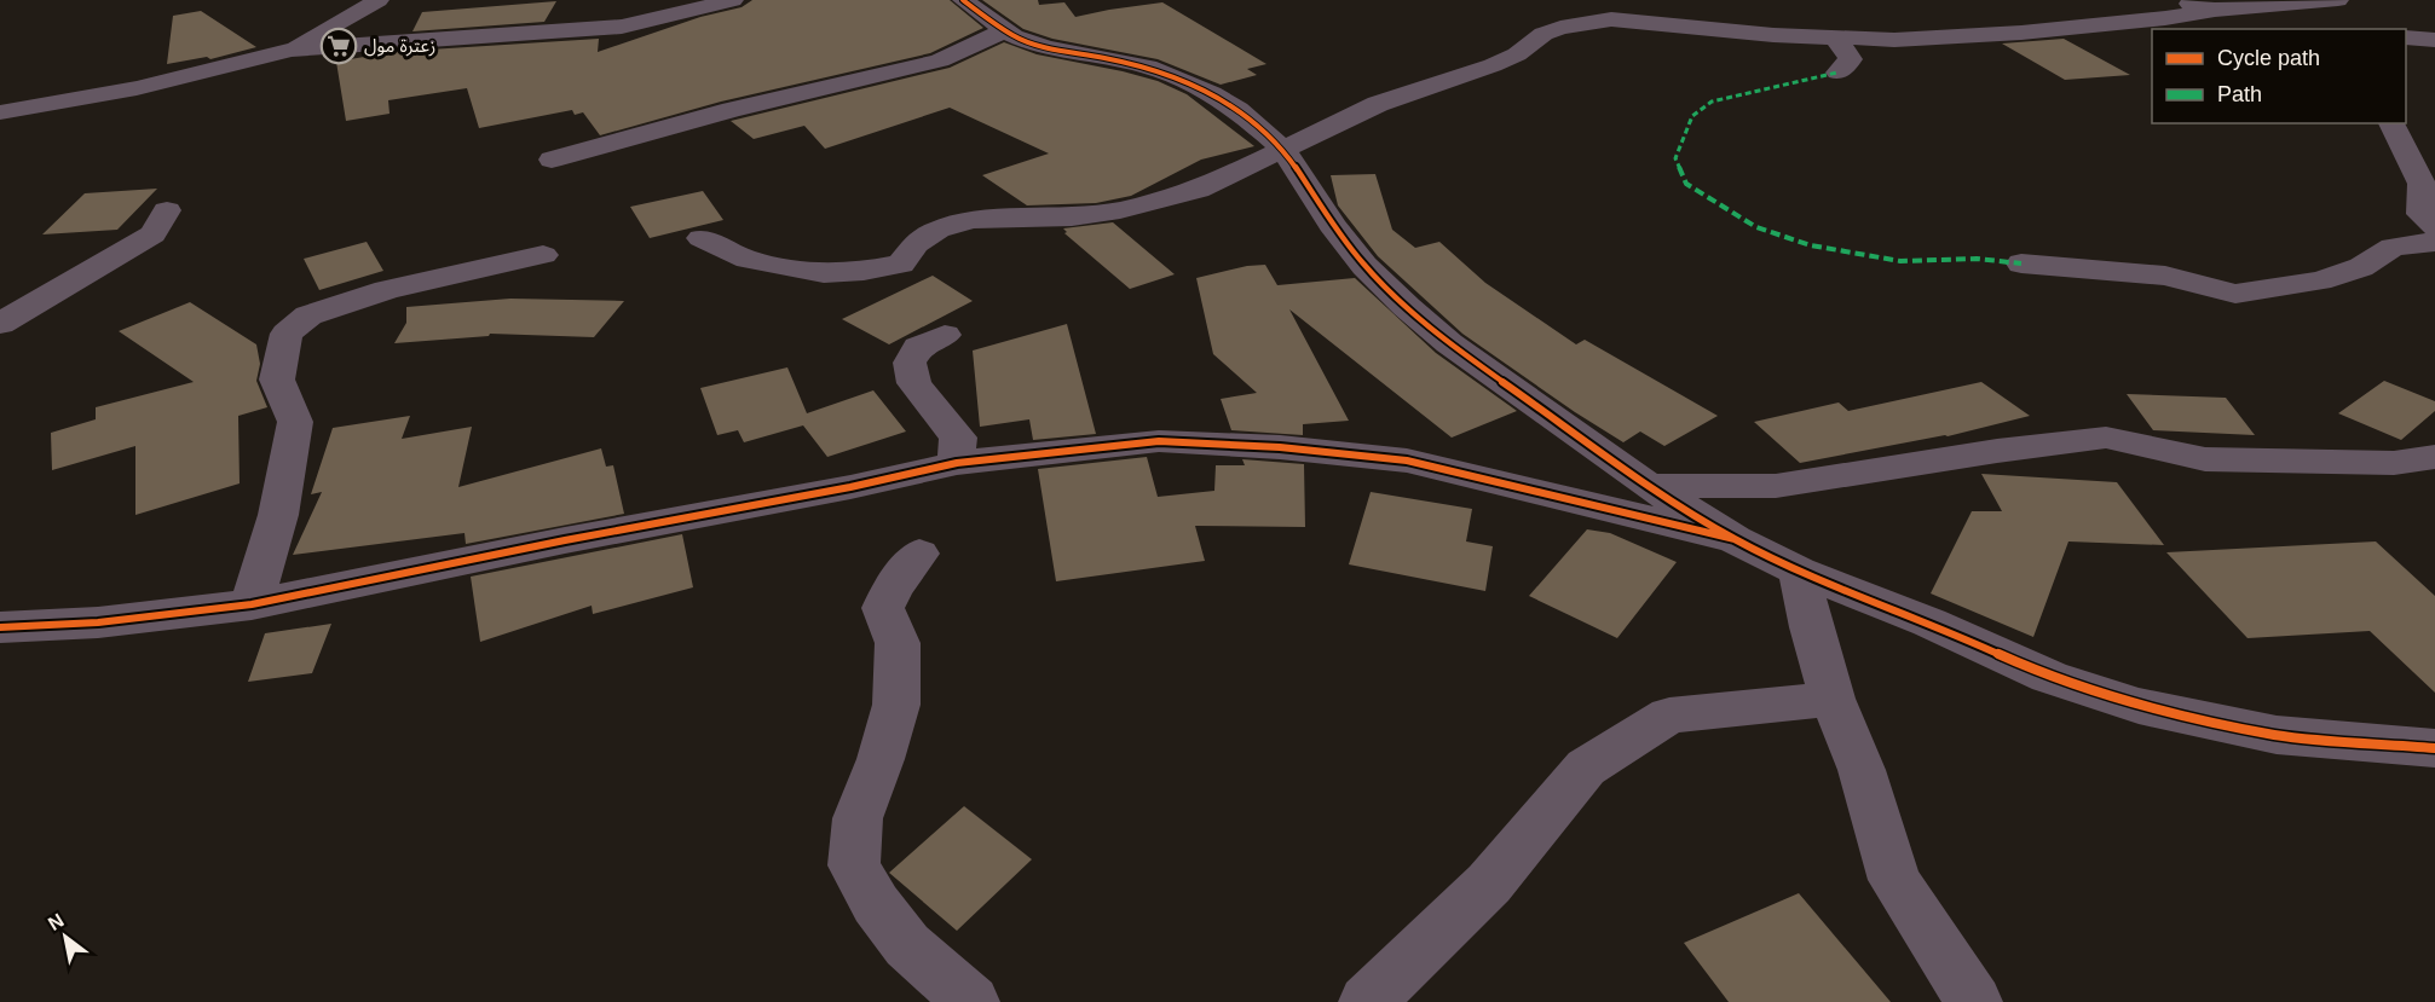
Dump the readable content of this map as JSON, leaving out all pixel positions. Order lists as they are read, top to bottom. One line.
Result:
{"places":{"supermarket":["زعترة مول"]},"legend":["Cycle path","Path"],"north":"top left"}
